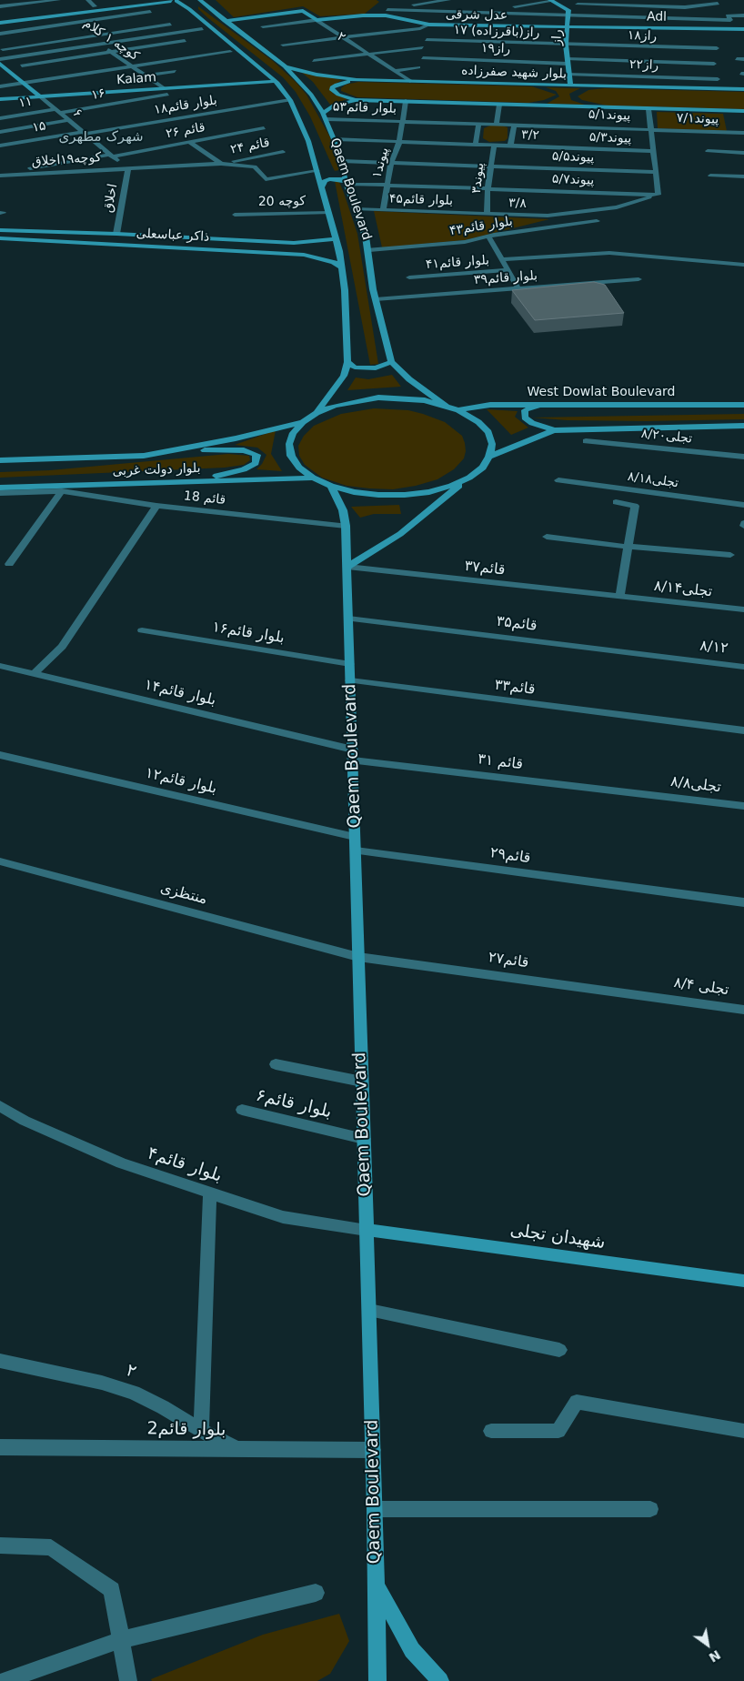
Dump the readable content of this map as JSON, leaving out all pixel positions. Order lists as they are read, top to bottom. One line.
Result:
{"streets":{"main road":["عدل شرقی","Adl","راز","بلوار شهید صفرزاده","Kalam","Qaem Boulevard","ذاکر عباسعلی","West Dowlat Boulevard","بلوار دولت غربی","شهیدان تجلی"],"street":["۱۷ راز(باقرزاده)","راز۱۸","۲","کوچه ۱ کلام","راز۱۹","راز۲۲","۱۶","۱۱","بلوار قائم۱۸","بلوار قائم۵۳","۶","پیوند۵/۱","پیوند۷/۱","۱۵","قائم ۲۶","۳/۲","پیوند۵/۳","۲۴ قائم","پیوند۵/۵","کوچه۱۹اخلاق","پیوند۱","پیوند۳","پیوند۵/۷","اخلاق","بلوار قائم۴۵","کوچه 20","۳/۸","بلوار قائم۴۳","بلوار قائم۴۱","بلوار قائم۳۹","تجلی۸/۲۰","تجلی۸/۱۸","18 قائم","قائم۳۷","تجلی۸‌/۱۴","قائم۳۵","بلوار قائم۱۶","۸/۱۲","قائم۳۳","بلوار قائم۱۴","قائم ۳۱","بلوار قائم۱۲","تجلی۸/۸","قائم۲۹","منتظزی","قائم۲۷","۸/۴ تجلی","بلوار قائم۶","بلوار قائم۴","2بلوار قائم"]},"crossings":[["عدل شرقی","Adl"],["عدل شرقی","راز"],["Adl","راز"],["۱۷ راز(باقرزاده)","راز۱۸"],["۱۷ راز(باقرزاده)","راز"],["راز۱۸","راز"],["۲","بلوار شهید صفرزاده"],["۲","2بلوار قائم"],["راز","راز۱۹"],["راز","راز۲۲"],["راز","بلوار شهید صفرزاده"],["کوچه ۱ کلام","Kalam"],["بلوار شهید صفرزاده","Qaem Boulevard"],["Kalam","۶"],["Kalam","Qaem Boulevard"],["۱۶","۱۱"],["۱۶","۶"],["۱۱","۶"],["بلوار قائم۱۸","۶"],["بلوار قائم۱۸","۱۵"],["بلوار قائم۱۸","Qaem Boulevard"],["بلوار قائم۵۳","پیوند۵/۱"],["بلوار قائم۵۳","پیوند۱"],["بلوار قائم۵۳","پیوند۳"],["بلوار قائم۵۳","Qaem Boulevard"],["۶","۱۵"],["۶","قائم ۲۶"],["۶","کوچه۱۹اخلاق"],["۶","اخلاق"],["پیوند۵/۱","پیوند۷/۱"],["پیوند۵/۱","پیوند۳"],["۳/۲","پیوند۵/۳"],["۳/۲","پیوند۱"],["۳/۲","پیوند۳"],["۳/۲","Qaem Boulevard"],["۲۴ قائم","کوچه۱۹اخلاق"],["پیوند۵/۵","پیوند۱"],["پیوند۵/۵","پیوند۳"],["پیوند۵/۵","Qaem Boulevard"],["کوچه۱۹اخلاق","اخلاق"],["پیوند۱","پیوند۵/۷"],["پیوند۱","بلوار قائم۴۵"],["پیوند۳","پیوند۵/۷"],["پیوند۳","بلوار قائم۴۵"],["پیوند۳","۳/۸"],["پیوند۵/۷","Qaem Boulevard"],["پیوند۵/۷","۳/۸"],["Qaem Boulevard","بلوار قائم۴۵"],["Qaem Boulevard","کوچه 20"],["Qaem Boulevard","بلوار قائم۴۳"],["Qaem Boulevard","ذاکر عباسعلی"],["Qaem Boulevard","بلوار قائم۳۹"],["Qaem Boulevard","18 قائم"],["Qaem Boulevard","قائم۳۷"],["Qaem Boulevard","قائم۳۵"],["Qaem Boulevard","بلوار قائم۱۶"],["Qaem Boulevard","قائم۳۳"],["Qaem Boulevard","بلوار قائم۱۴"],["Qaem Boulevard","قائم ۳۱"],["Qaem Boulevard","بلوار قائم۱۲"],["Qaem Boulevard","قائم۲۹"],["Qaem Boulevard","منتظزی"],["Qaem Boulevard","قائم۲۷"],["Qaem Boulevard","بلوار قائم۶"],["Qaem Boulevard","بلوار قائم۴"],["Qaem Boulevard","شهیدان تجلی"],["Qaem Boulevard","2بلوار قائم"],["اخلاق","ذاکر عباسعلی"],["بلوار قائم۴۵","۳/۸"],["قائم۳۷","تجلی۸‌/۱۴"],["قائم۳۵","۸/۱۲"],["بلوار قائم۱۴","قائم ۳۱"],["قائم ۳۱","تجلی۸/۸"],["بلوار قائم۱۲","قائم۲۹"],["منتظزی","قائم۲۷"],["قائم۲۷","۸/۴ تجلی"],["بلوار قائم۴","شهیدان تجلی"]],"districts":["شهرک مطهری"],"north":"bottom right"}
